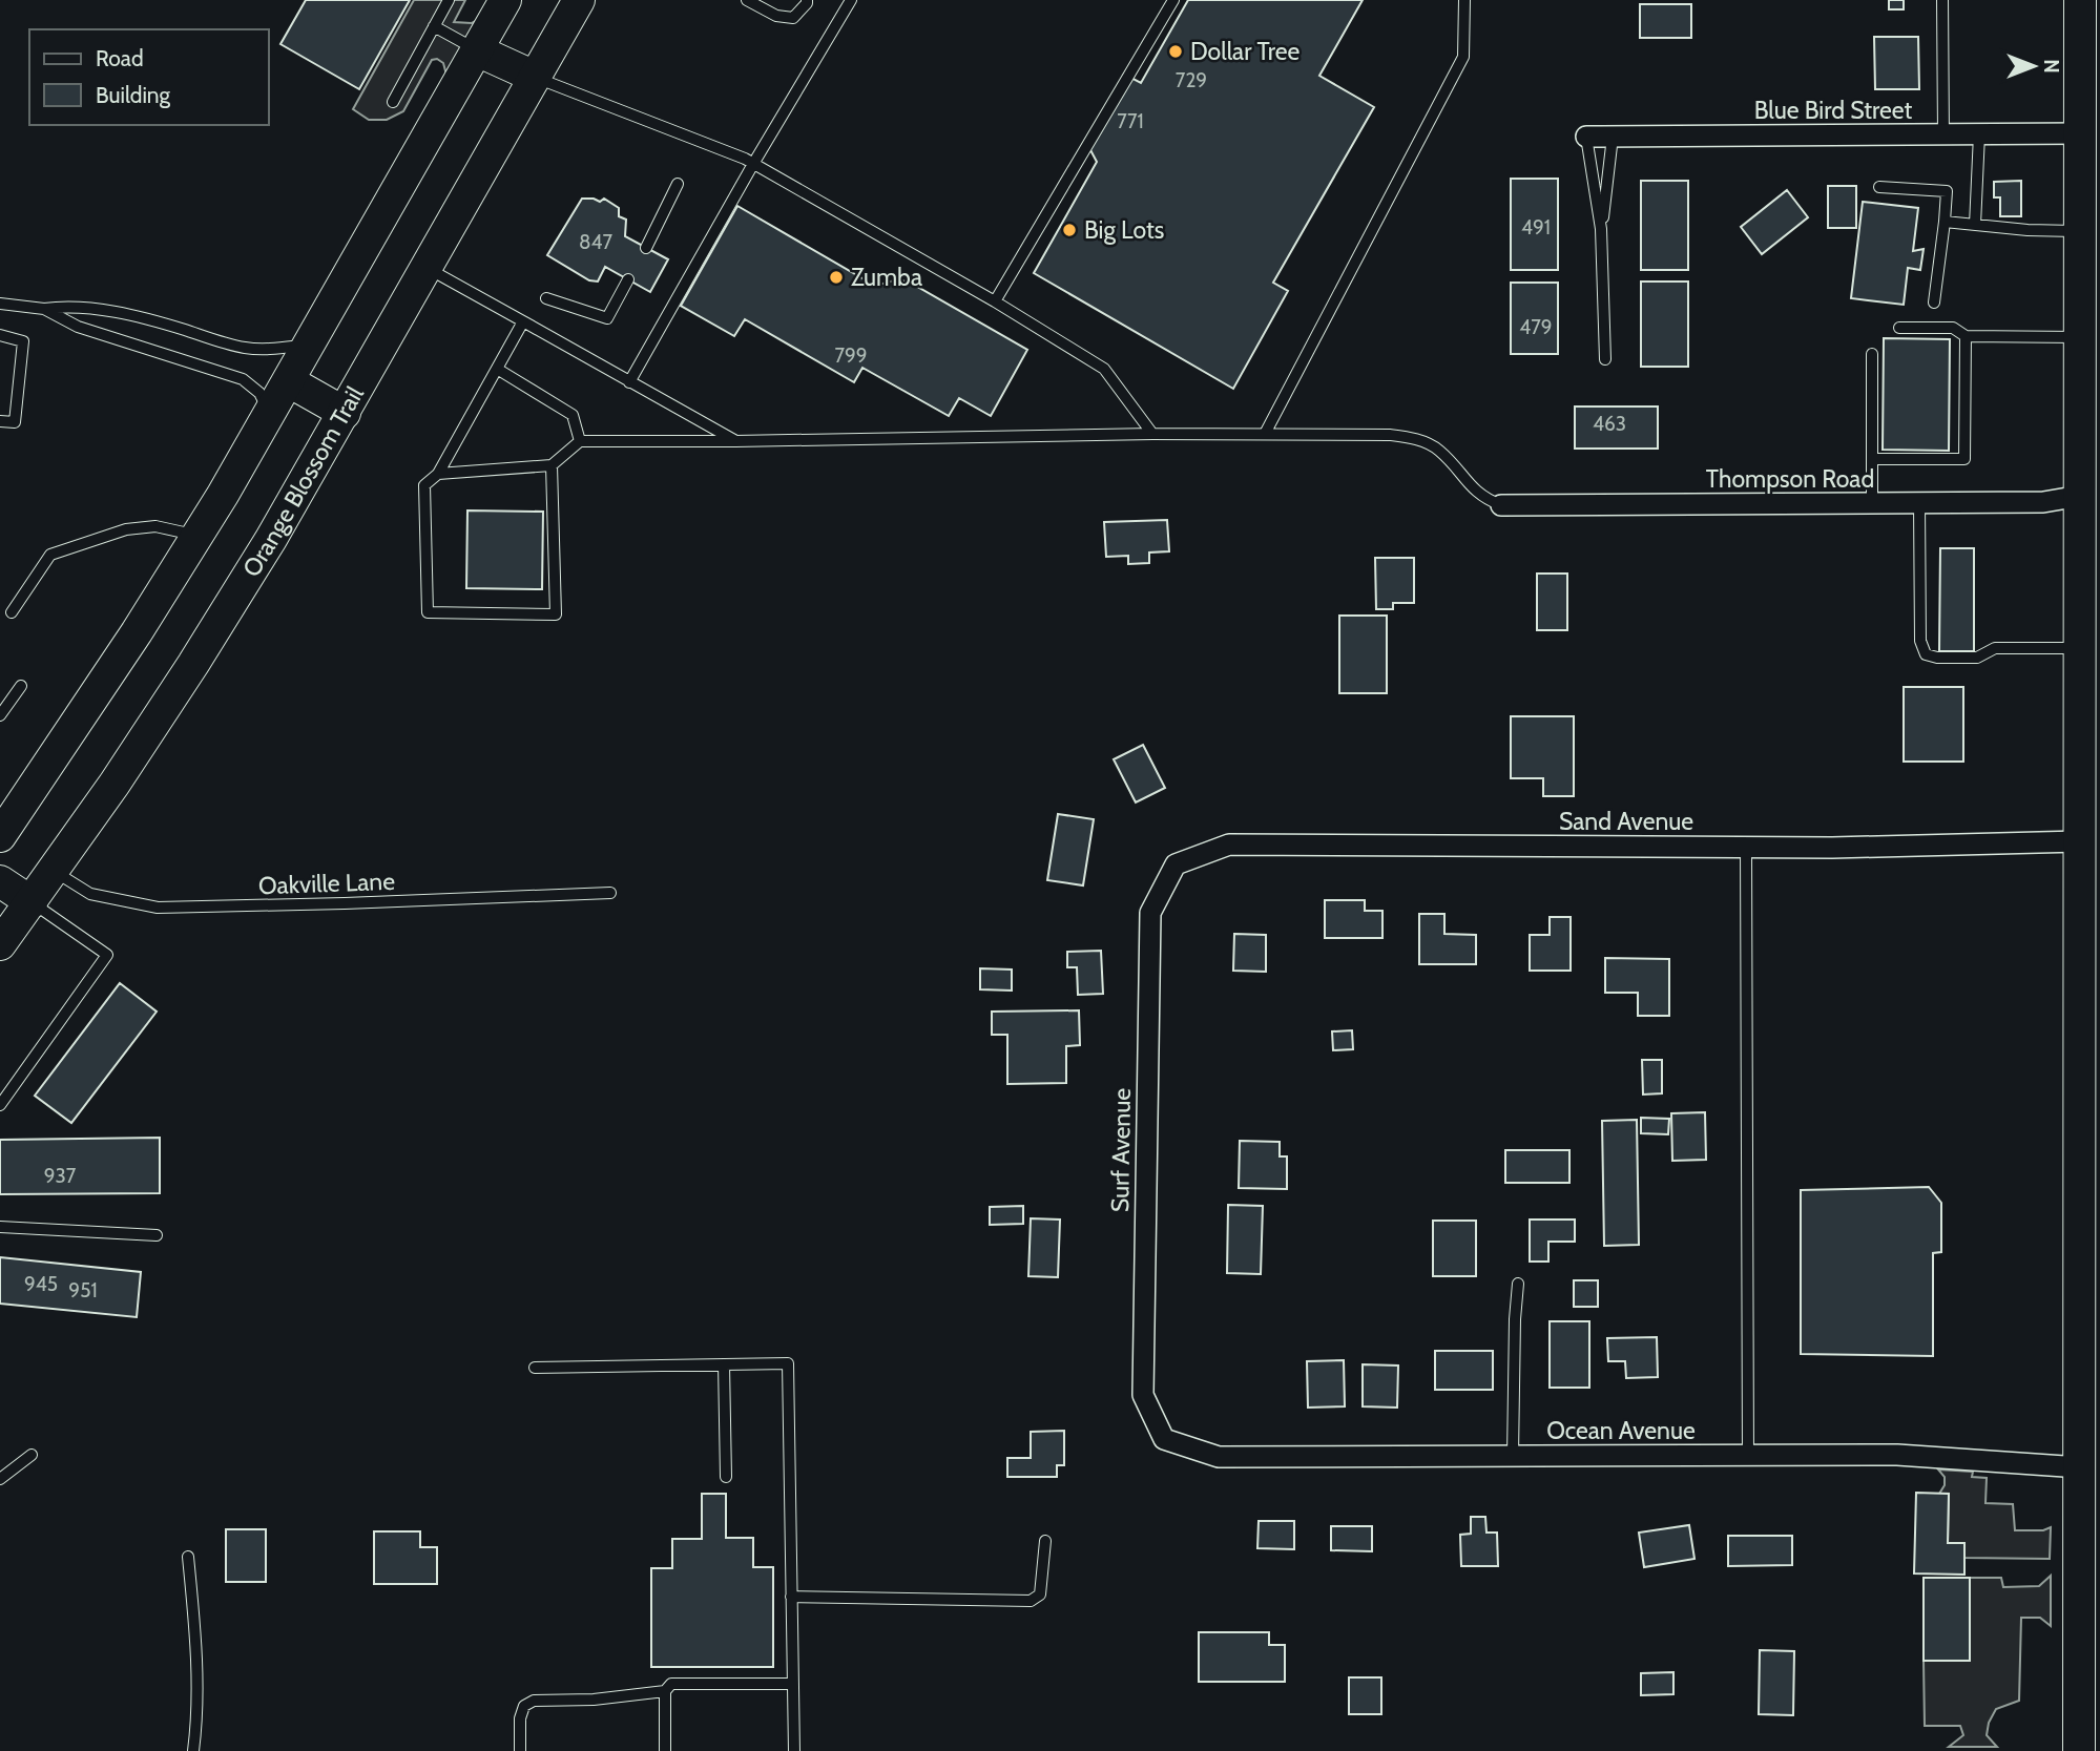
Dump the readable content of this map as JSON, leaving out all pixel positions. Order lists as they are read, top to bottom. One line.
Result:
{"streets":{"main road":["Orange Blossom Trail"],"street":["Blue Bird Street","Thompson Road","Sand Avenue","Surf Avenue","Ocean Avenue"],"lane":["Oakville Lane"]},"crossings":[["Orange Blossom Trail","Oakville Lane"],["Sand Avenue","Surf Avenue"],["Surf Avenue","Ocean Avenue"]],"places":["Dollar Tree","Big Lots","Zumba"],"house_numbers":["729","771","491","847","479","799","463","937","945","951"],"legend":["Road","Building"],"north":"right"}
